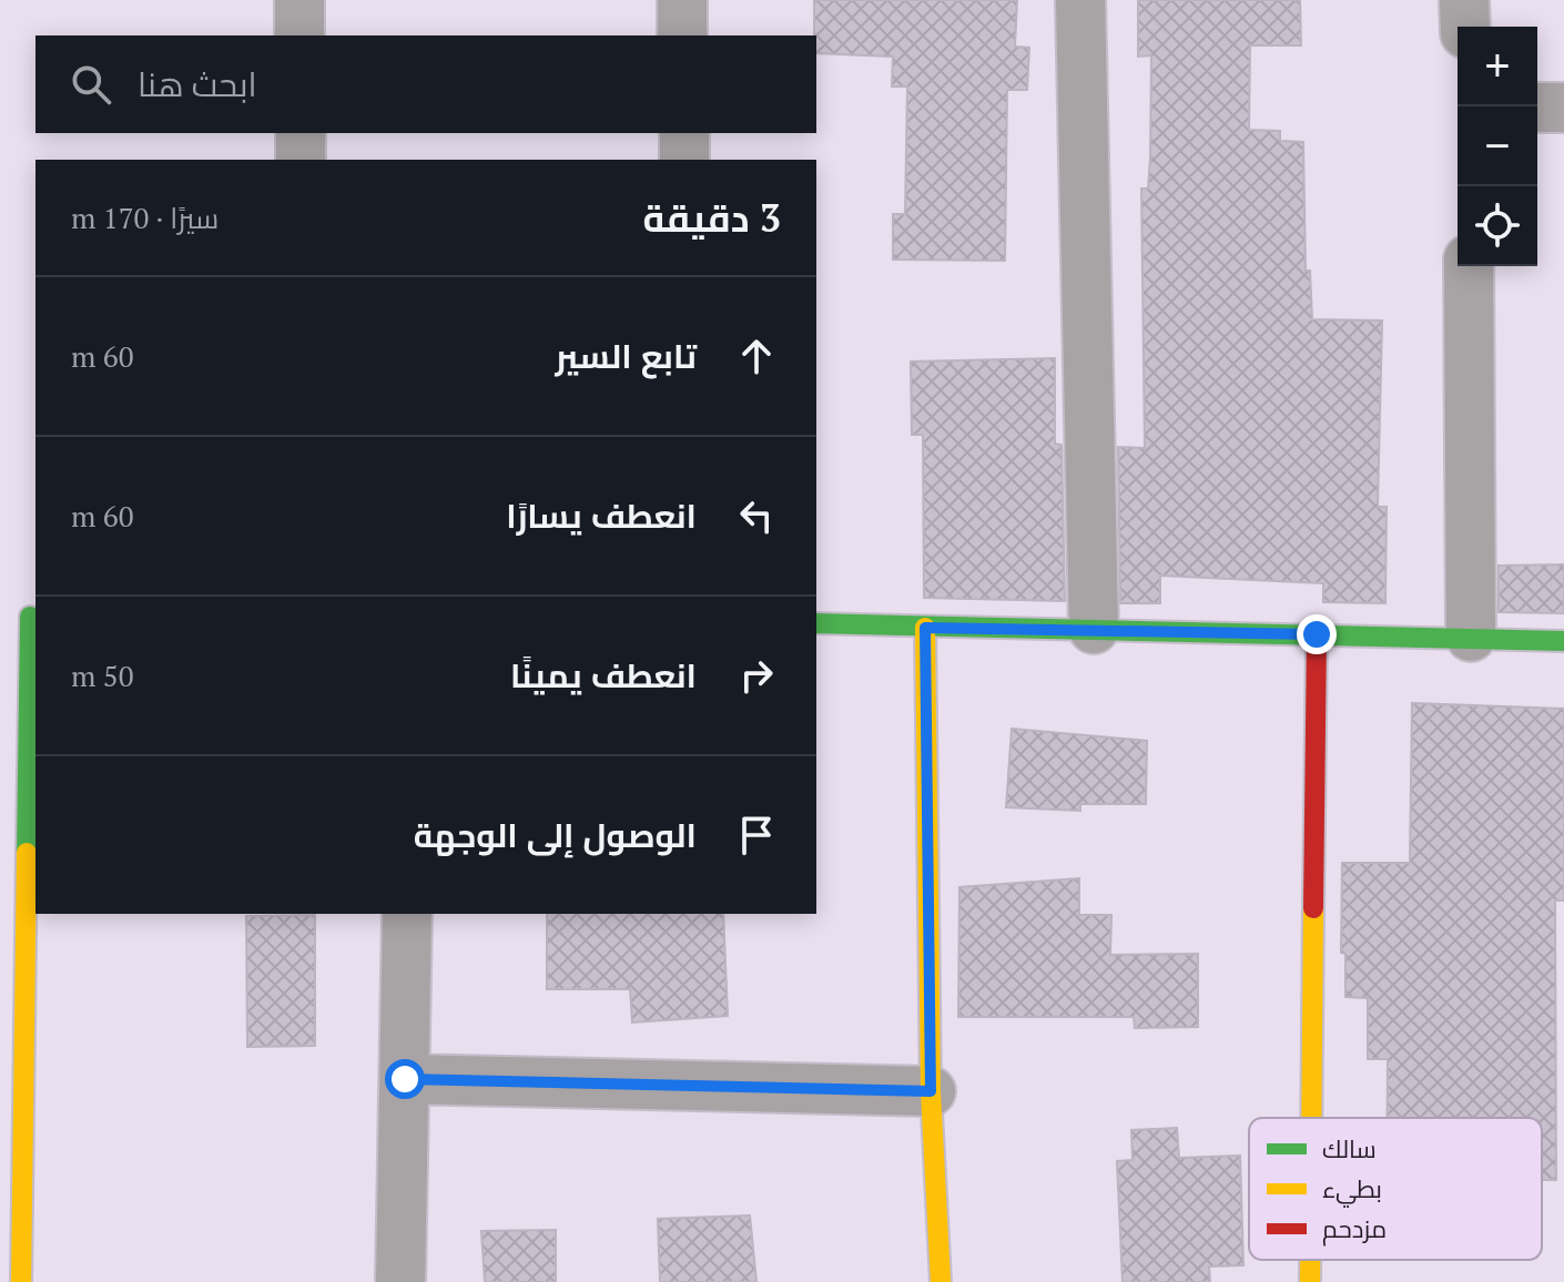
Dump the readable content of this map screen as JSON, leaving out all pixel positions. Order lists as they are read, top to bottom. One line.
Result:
{"legend":["سالك","بطيء","مزدحم"],"page":{"map_buttons":["+","−"],"search":"ابحث هنا","heading":["3 دقيقة","سيرًا · 170 m"],"list":[["تابع السير","60 m"],["انعطف يسارًا","60 m"],["انعطف يمينًا","50 m"],"الوصول إلى الوجهة"]}}
